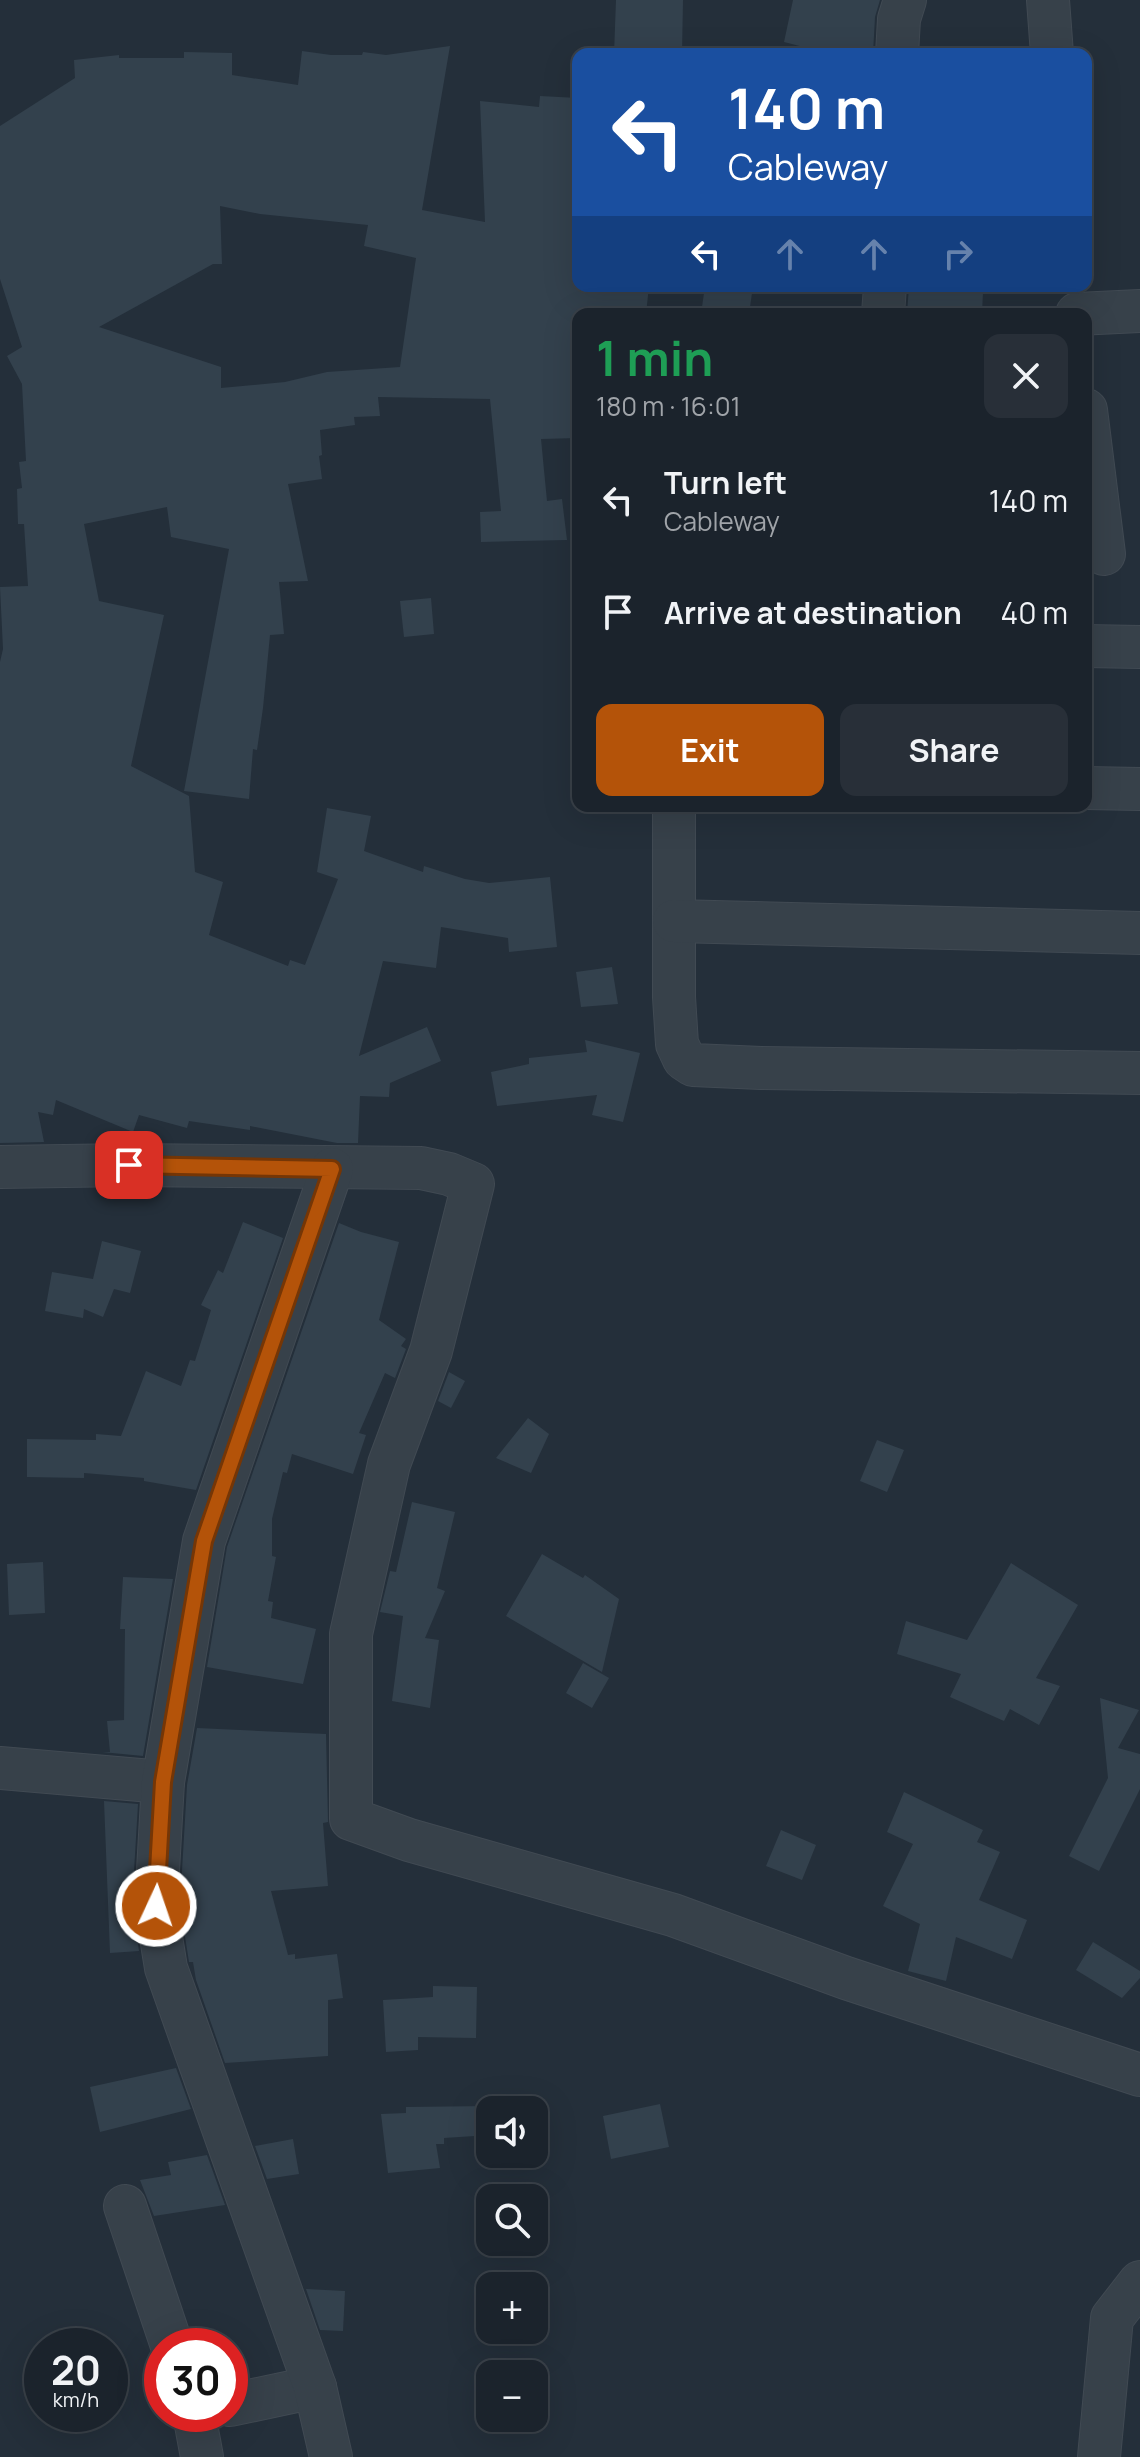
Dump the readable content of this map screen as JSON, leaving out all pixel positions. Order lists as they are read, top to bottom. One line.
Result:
{"page":{"turn":["140 m","Cableway"],"heading":["1 min","180 m · 16:01"],"list":[{"name":"Turn left","note":"Cableway","value":"140 m"},{"name":"Arrive at destination","value":"40 m"}],"buttons":["Exit","Share"],"map_buttons":["+","−"],"speed":"20 km/h","limit":"30"}}
